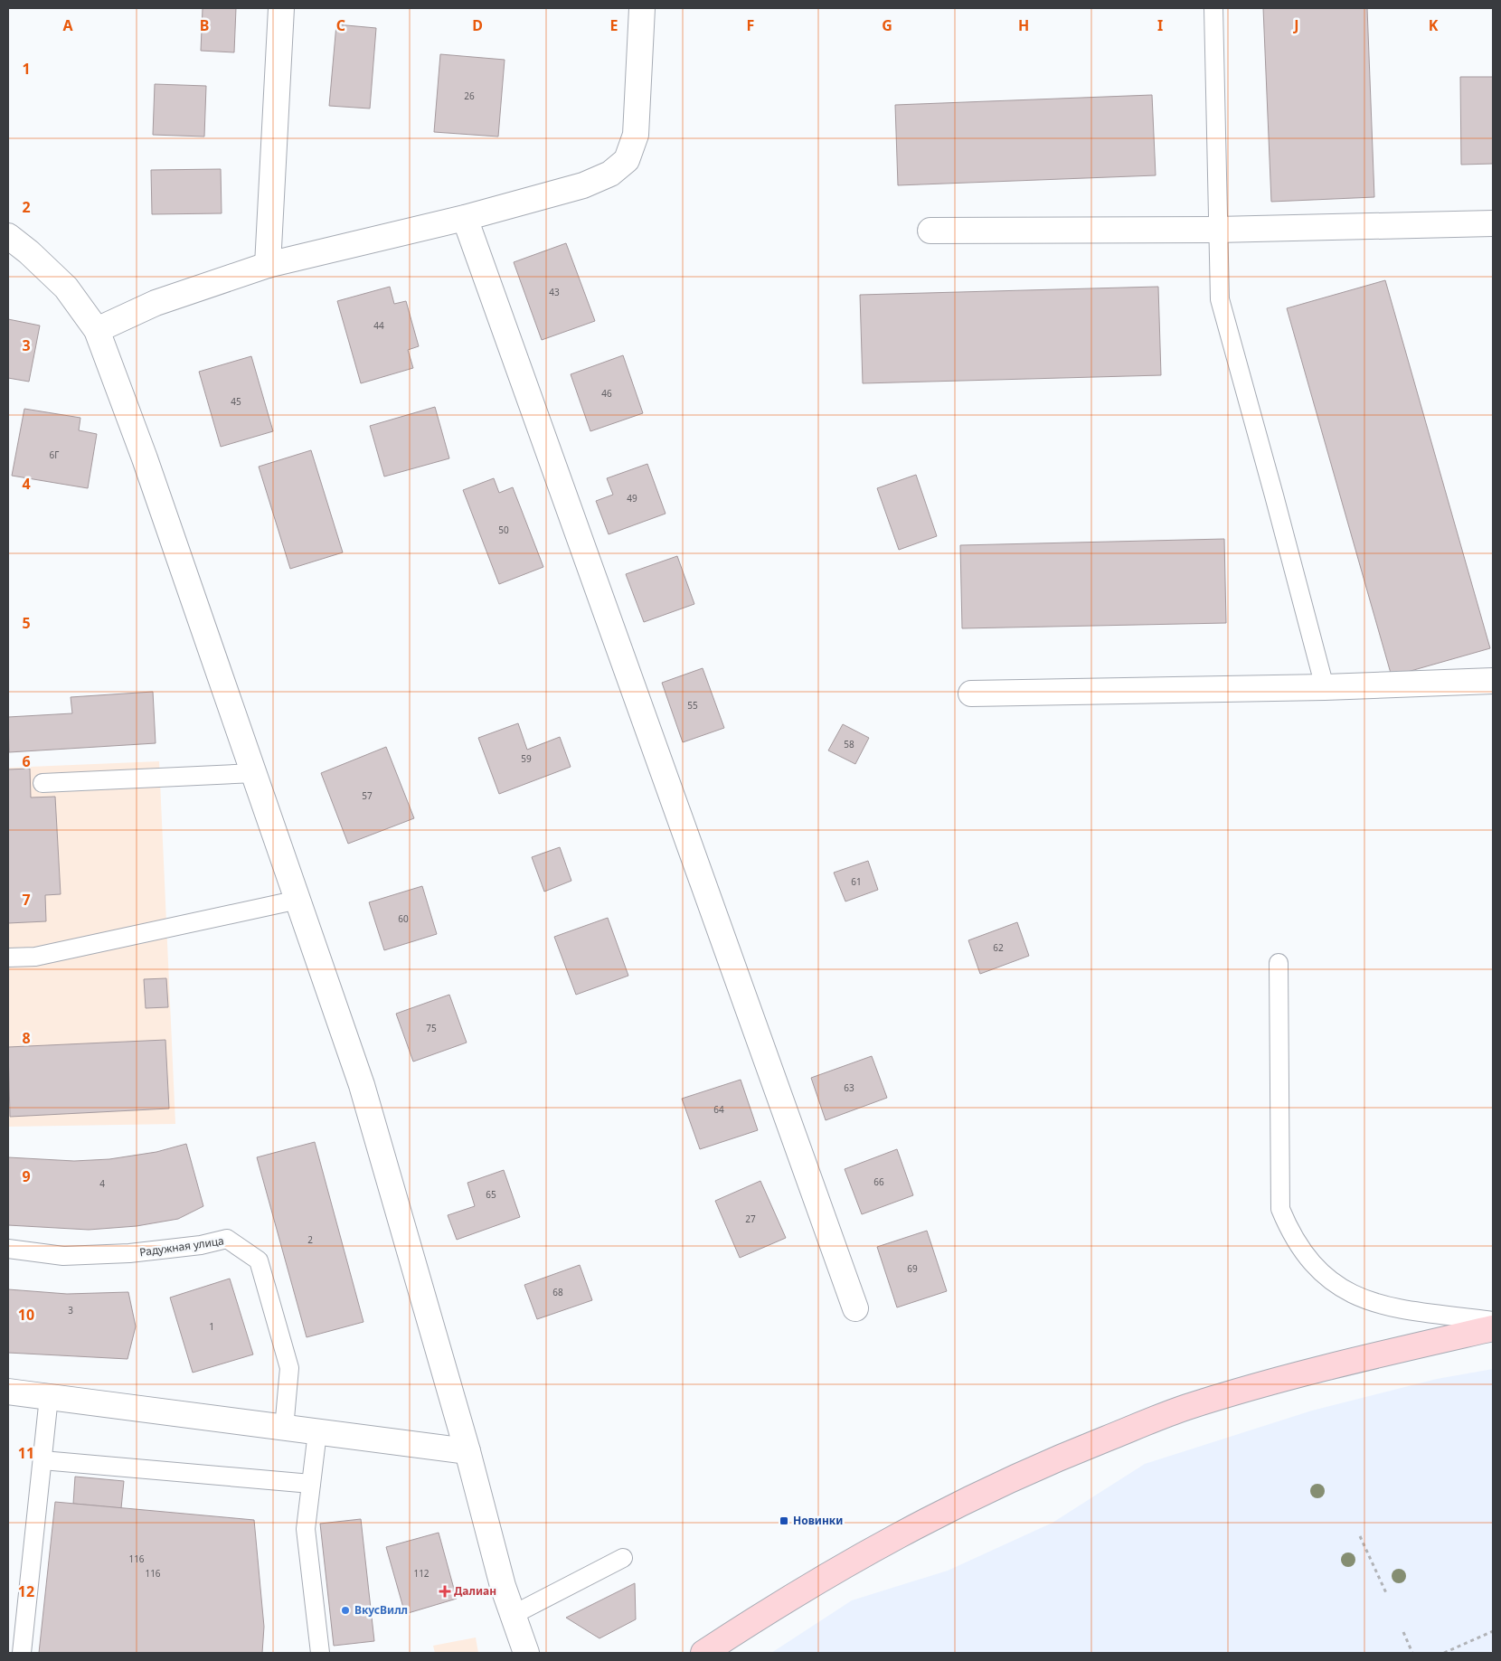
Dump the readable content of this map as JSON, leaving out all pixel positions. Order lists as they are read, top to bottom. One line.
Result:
{"streets":{"lane":["Радужная улица"]},"places":{"transit":["Новинки"],"health":["Далиан"],"other":["ВкусВилл"]},"house_numbers":["26","43","44","46","45","6Г","49","50","55","58","59","57","61","60","62","75","63","64","66","4","65","27","2","69","68","3","1","116","116","112"],"grid":{"columns":["A","B","C","D","E","F","G","H","I","J","K"],"rows":["1","2","3","4","5","6","7","8","9","10","11","12"]}}
